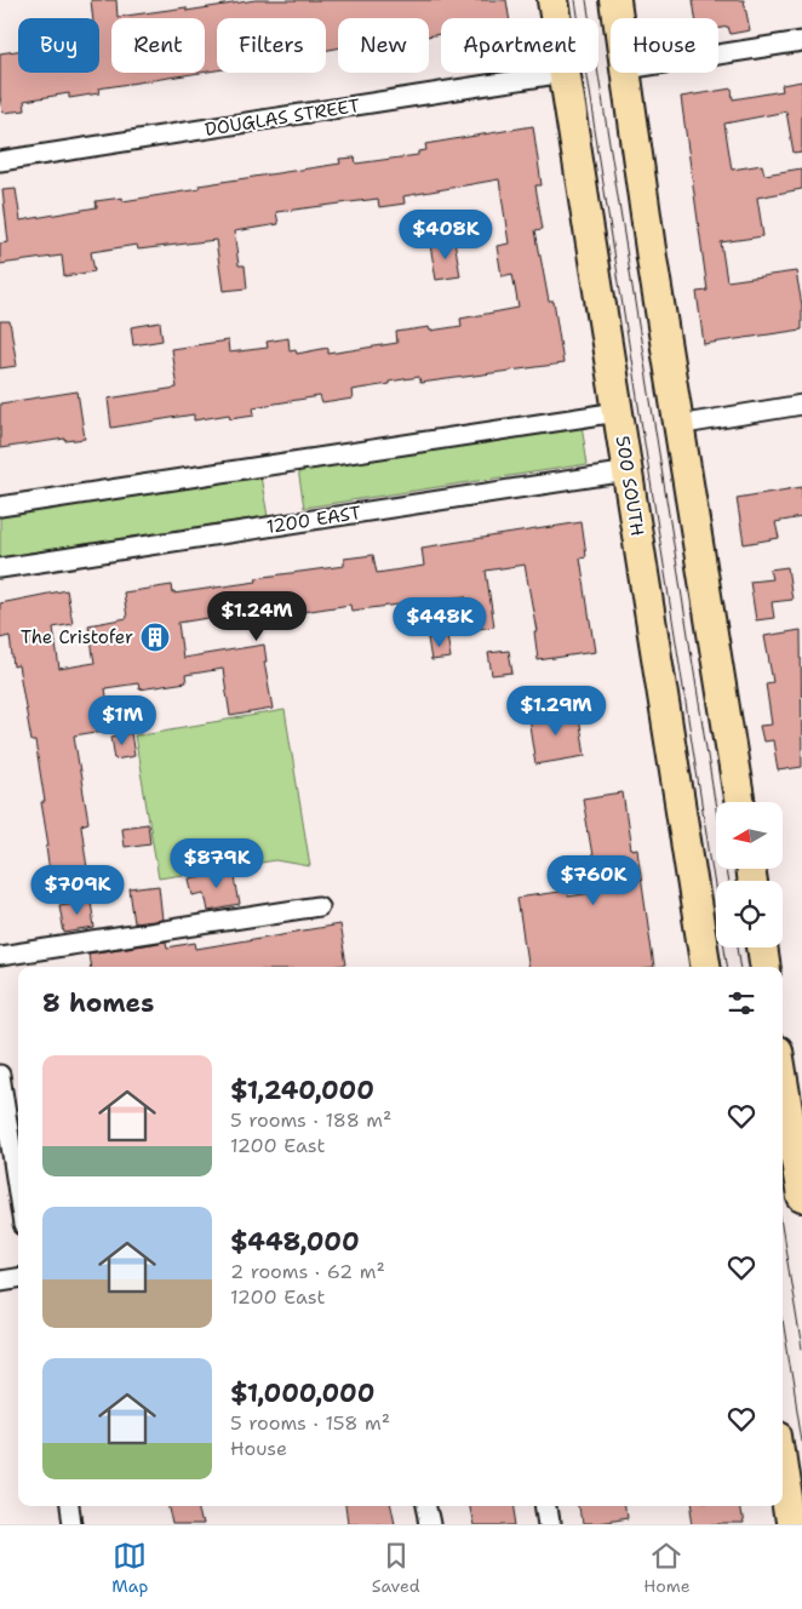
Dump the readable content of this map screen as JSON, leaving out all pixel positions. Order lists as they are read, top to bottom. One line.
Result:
{"streets":{"main road":["500 SOUTH"],"street":["DOUGLAS STREET","1200 EAST"]},"crossings":[["DOUGLAS STREET","500 SOUTH"],["500 SOUTH","1200 EAST"]],"places":{"building":["The Cristofer"]},"north":"left","page":{"chip":["Buy","Rent","Filters","New","Apartment","House"],"price":["$408K","$1.24M","$448K","$1.29M","$1M","$879K","$760K","$709K"],"heading":"8 homes","list":[{"name":"$1,240,000","note":"5 rooms · 188 m² · 1200 East"},{"name":"$448,000","note":"2 rooms · 62 m² · 1200 East"},{"name":"$1,000,000","note":"5 rooms · 158 m² · House"}],"tabs":["Map","Saved","Home"]}}
